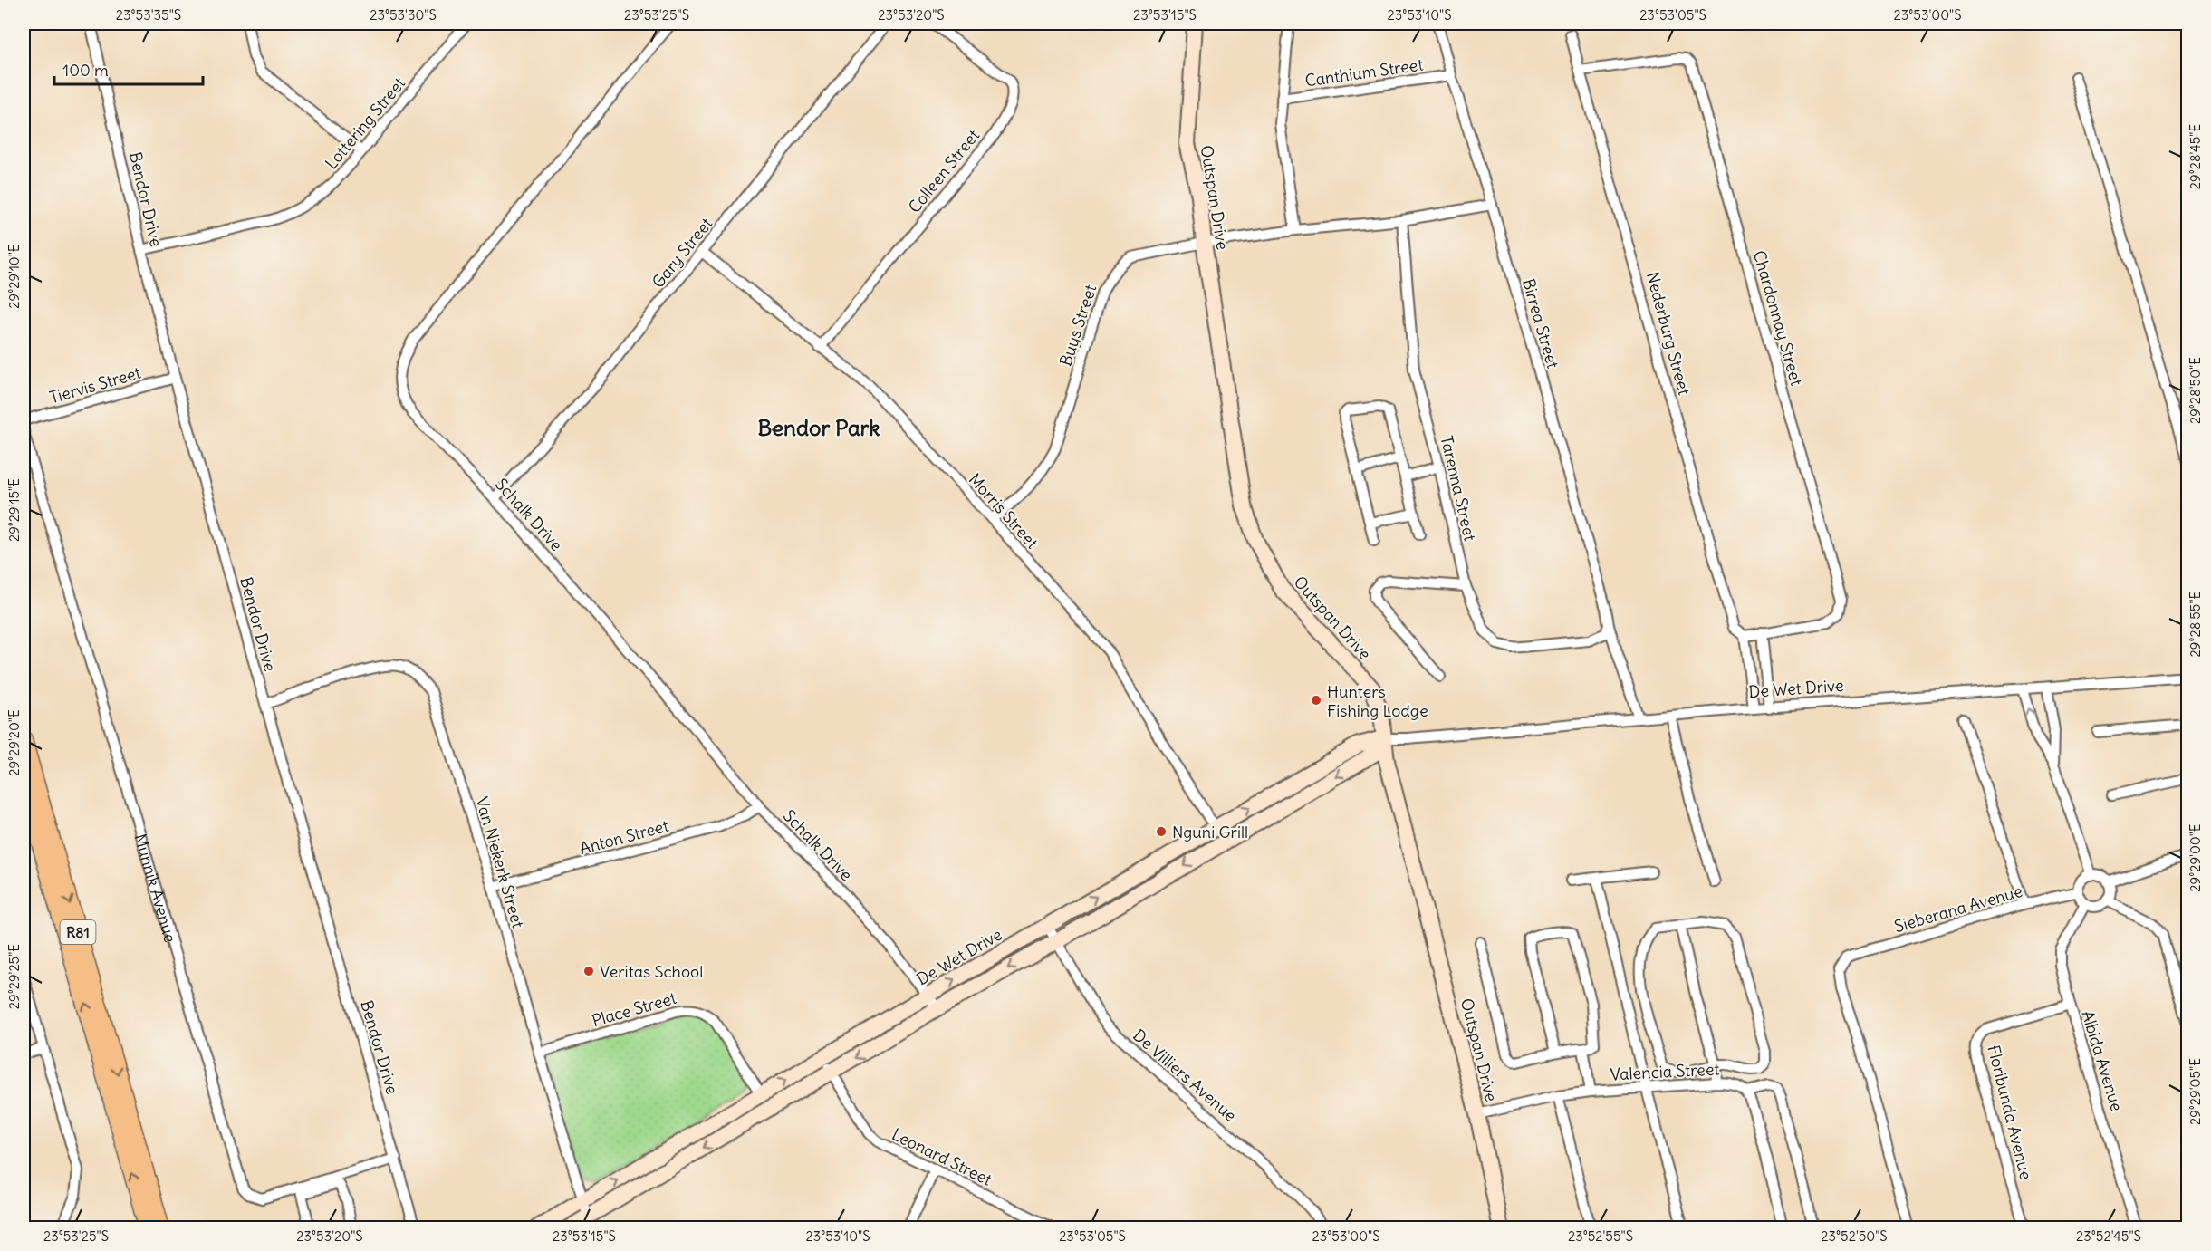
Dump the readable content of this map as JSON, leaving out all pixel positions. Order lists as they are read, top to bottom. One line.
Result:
{"streets":{"main road":["R81"],"street":["Canthium Street","Lottering Street","Colleen Street","Outspan Drive","Bendor Drive","Gary Street","Chardonnay Street","Birrea Street","Buys Street","Nederburg Street","Tiervis Street","Tarenna Street","Morris Street","Schalk Drive","De Wet Drive","Anton Street","Van Niekerk Street","Munnik Avenue","Sieberana Avenue","Place Street","Albida Avenue","Valencia Street","De Villiers Avenue","Floribunda Avenue","Leonard Street"]},"crossings":[["Canthium Street","Birrea Street"],["Lottering Street","Bendor Drive"],["Colleen Street","Morris Street"],["Outspan Drive","Buys Street"],["Outspan Drive","De Wet Drive"],["Outspan Drive","Valencia Street"],["Bendor Drive","Tiervis Street"],["Bendor Drive","Van Niekerk Street"],["Bendor Drive","Munnik Avenue"],["Gary Street","Morris Street"],["Gary Street","Schalk Drive"],["Chardonnay Street","Nederburg Street"],["Birrea Street","Buys Street"],["Birrea Street","Tarenna Street"],["Birrea Street","De Wet Drive"],["Buys Street","Tarenna Street"],["Buys Street","Morris Street"],["Nederburg Street","De Wet Drive"],["Morris Street","De Wet Drive"],["Schalk Drive","De Wet Drive"],["Schalk Drive","Anton Street"],["De Wet Drive","Van Niekerk Street"],["De Wet Drive","Place Street"],["De Wet Drive","De Villiers Avenue"],["De Wet Drive","Leonard Street"],["Anton Street","Van Niekerk Street"],["Van Niekerk Street","Place Street"],["Sieberana Avenue","Albida Avenue"],["Albida Avenue","Floribunda Avenue"]],"districts":["Bendor Park"],"places":["Hunters Fishing Lodge","Nguni Grill","Veritas School"],"scale_bar":"100 m","coordinates":["23°53'35\"S","23°53'30\"S","23°53'25\"S","23°53'20\"S","23°53'15\"S","23°53'10\"S","23°53'05\"S","23°53'00\"S","29°28'45\"E","29°29'10\"E","29°28'50\"E","29°29'15\"E","29°28'55\"E","29°29'20\"E","29°29'00\"E","29°29'25\"E","29°29'05\"E","23°52'55\"S","23°52'50\"S","23°52'45\"S"]}
